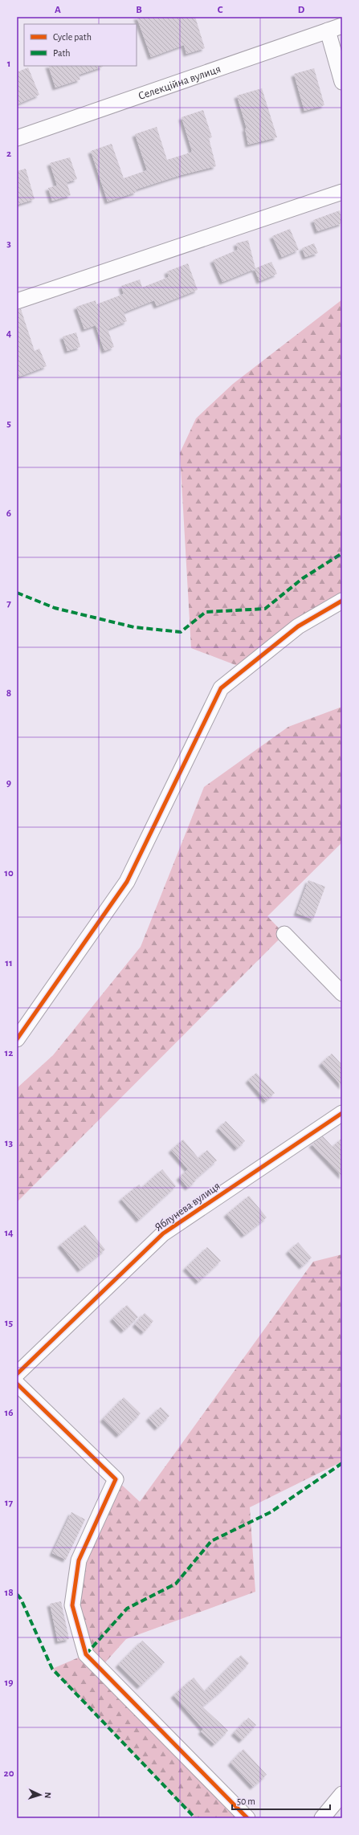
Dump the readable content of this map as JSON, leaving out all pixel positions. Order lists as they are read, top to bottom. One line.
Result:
{"streets":{"street":["Селекційна вулиця","Яблунева вулиця"]},"legend":["Cycle path","Path"],"scale_bar":"50 m","north":"right","grid":{"columns":["A","B","C","D"],"rows":["1","2","3","4","5","6","7","8","9","10","11","12","13","14","15","16","17","18","19","20"]}}
